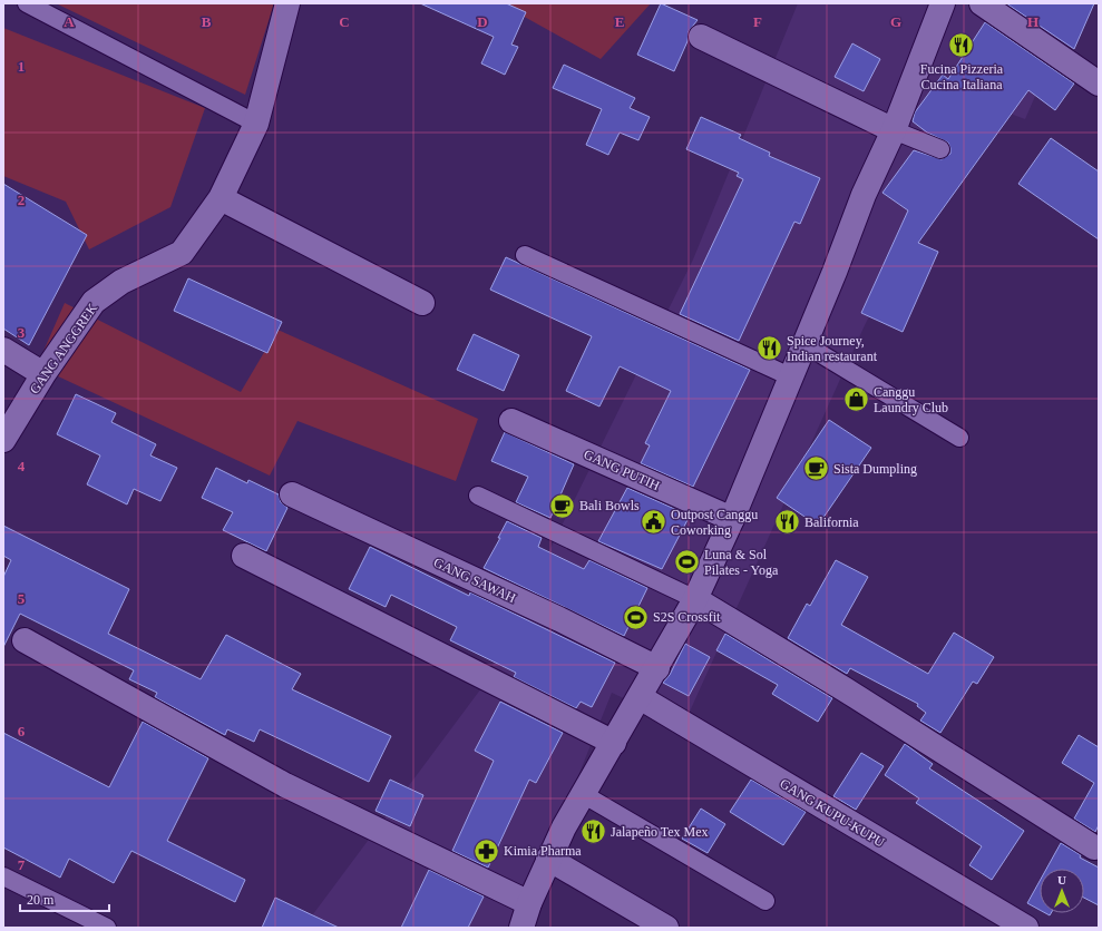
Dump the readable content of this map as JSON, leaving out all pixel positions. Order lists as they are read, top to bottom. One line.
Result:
{"streets":{"street":["GANG ANGGREK","GANG PUTIH","GANG SAWAH","GANG KUPU-KUPU"]},"places":{"restaurant":["Fucina Pizzeria Cucina Italiana","Spice Journey, Indian restaurant","Balifornia","Jalapeño Tex Mex"],"shop":["Canggu Laundry Club"],"cafe":["Sista Dumpling","Bali Bowls"],"public building":["Outpost Canggu Coworking"],"sports":["Luna & Sol Pilates - Yoga","S2S Crossfit"],"pharmacy":["Kimia Pharma"]},"scale_bar":"20 m","north":"top","grid":{"columns":["A","B","C","D","E","F","G","H"],"rows":["1","2","3","4","5","6","7"]}}
